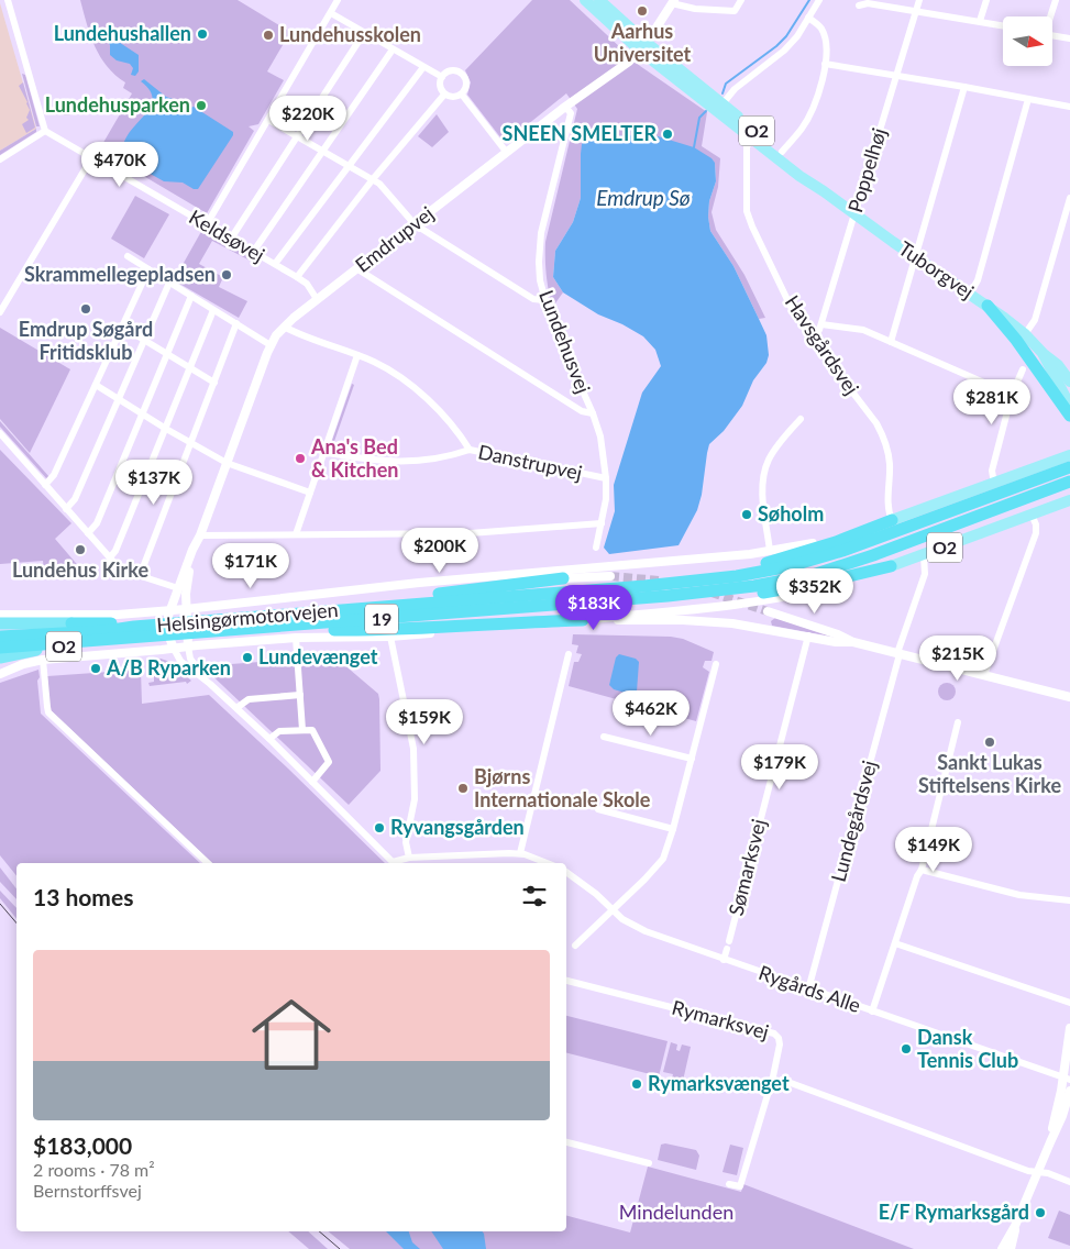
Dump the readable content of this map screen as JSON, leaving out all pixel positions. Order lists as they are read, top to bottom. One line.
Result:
{"streets":{"highway":["O2","Helsingørmotorvejen","19"],"main road":["Tuborgvej"],"street":["Poppelhøj","Keldsøvej","Emdrupvej","Lundehusvej","Havsgårdsvej","Danstrupvej","Lundegårdsvej","Sømarksvej","Rygårds Alle","Rymarksvej"]},"crossings":[["O2","Havsgårdsvej"],["O2","Helsingørmotorvejen"],["O2","Lundegårdsvej"],["Poppelhøj","Tuborgvej"],["Poppelhøj","Havsgårdsvej"],["Keldsøvej","Emdrupvej"],["Emdrupvej","Tuborgvej"],["Emdrupvej","Lundehusvej"],["Tuborgvej","Havsgårdsvej"],["Lundehusvej","Danstrupvej"],["Lundegårdsvej","Rygårds Alle"]],"water":["Emdrup Sø"],"parks":["Mindelunden"],"places":["Aarhus Universitet","Lundehushallen","Lundehusskolen","Lundehusparken","SNEEN SMELTER","Skrammellegepladsen","Emdrup Søgård Fritidsklub","Ana's Bed & Kitchen","Søholm","Lundehus Kirke","Lundevænget","A/B Ryparken","Sankt Lukas Stiftelsens Kirke","Bjørns Internationale Skole","Ryvangsgården","Dansk Tennis Club","Rymarksvænget","E/F Rymarksgård"],"north":"right","page":{"price":["$220K","$470K","$281K","$137K","$200K","$171K","$352K","$183K","$215K","$462K","$159K","$179K","$149K"],"heading":"13 homes","list":[{"name":"$183,000","note":"2 rooms · 78 m² · Bernstorffsvej"}]}}
